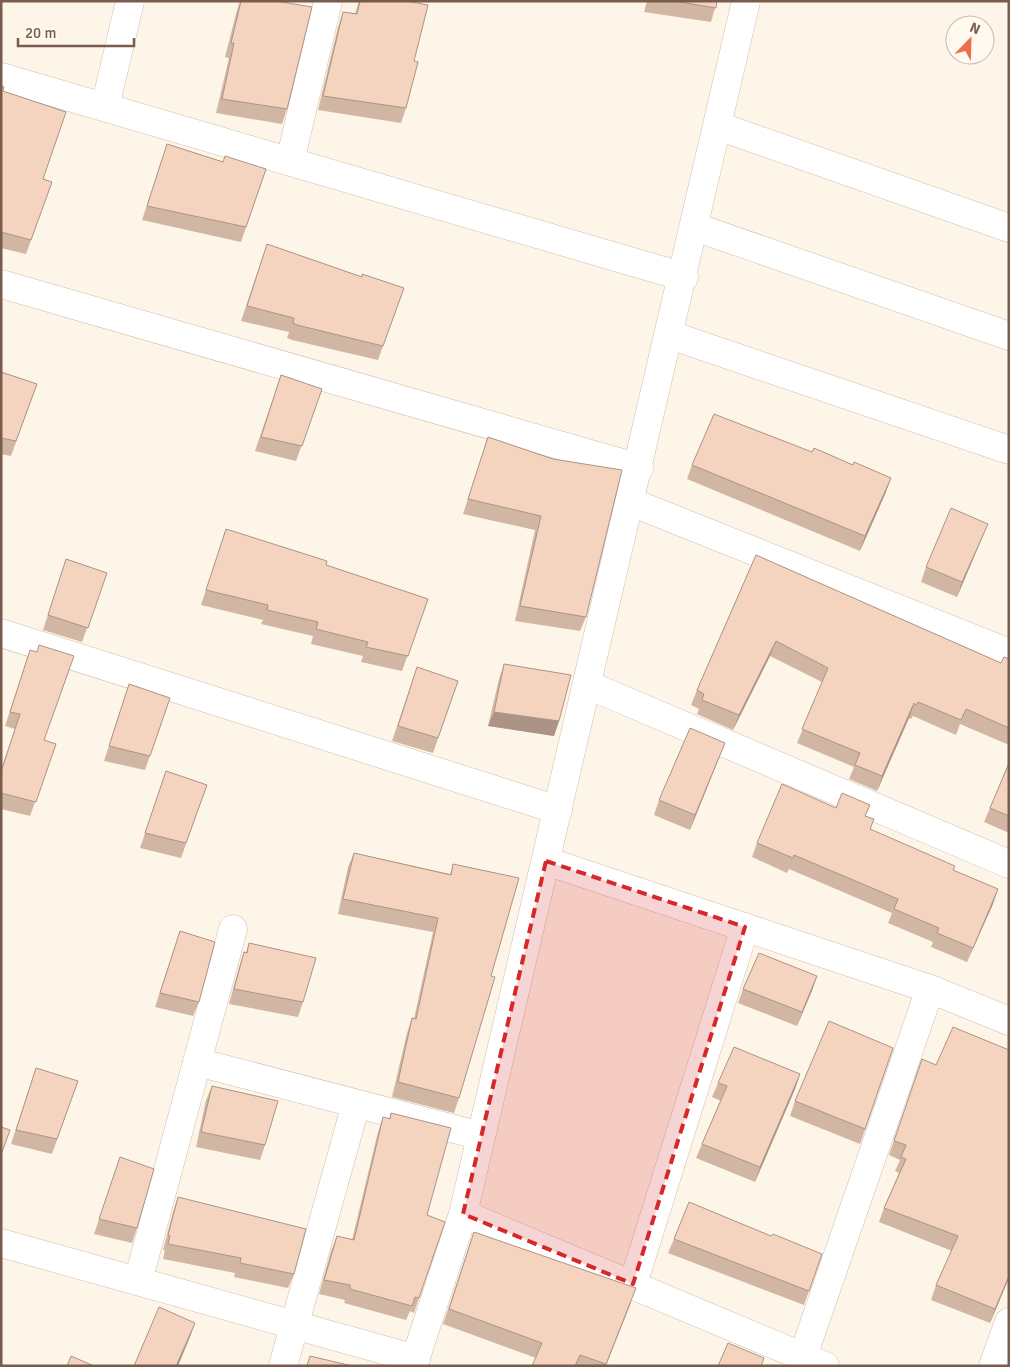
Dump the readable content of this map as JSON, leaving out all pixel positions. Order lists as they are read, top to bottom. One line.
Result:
{"scale_bar":"20 m","north":"top right"}
